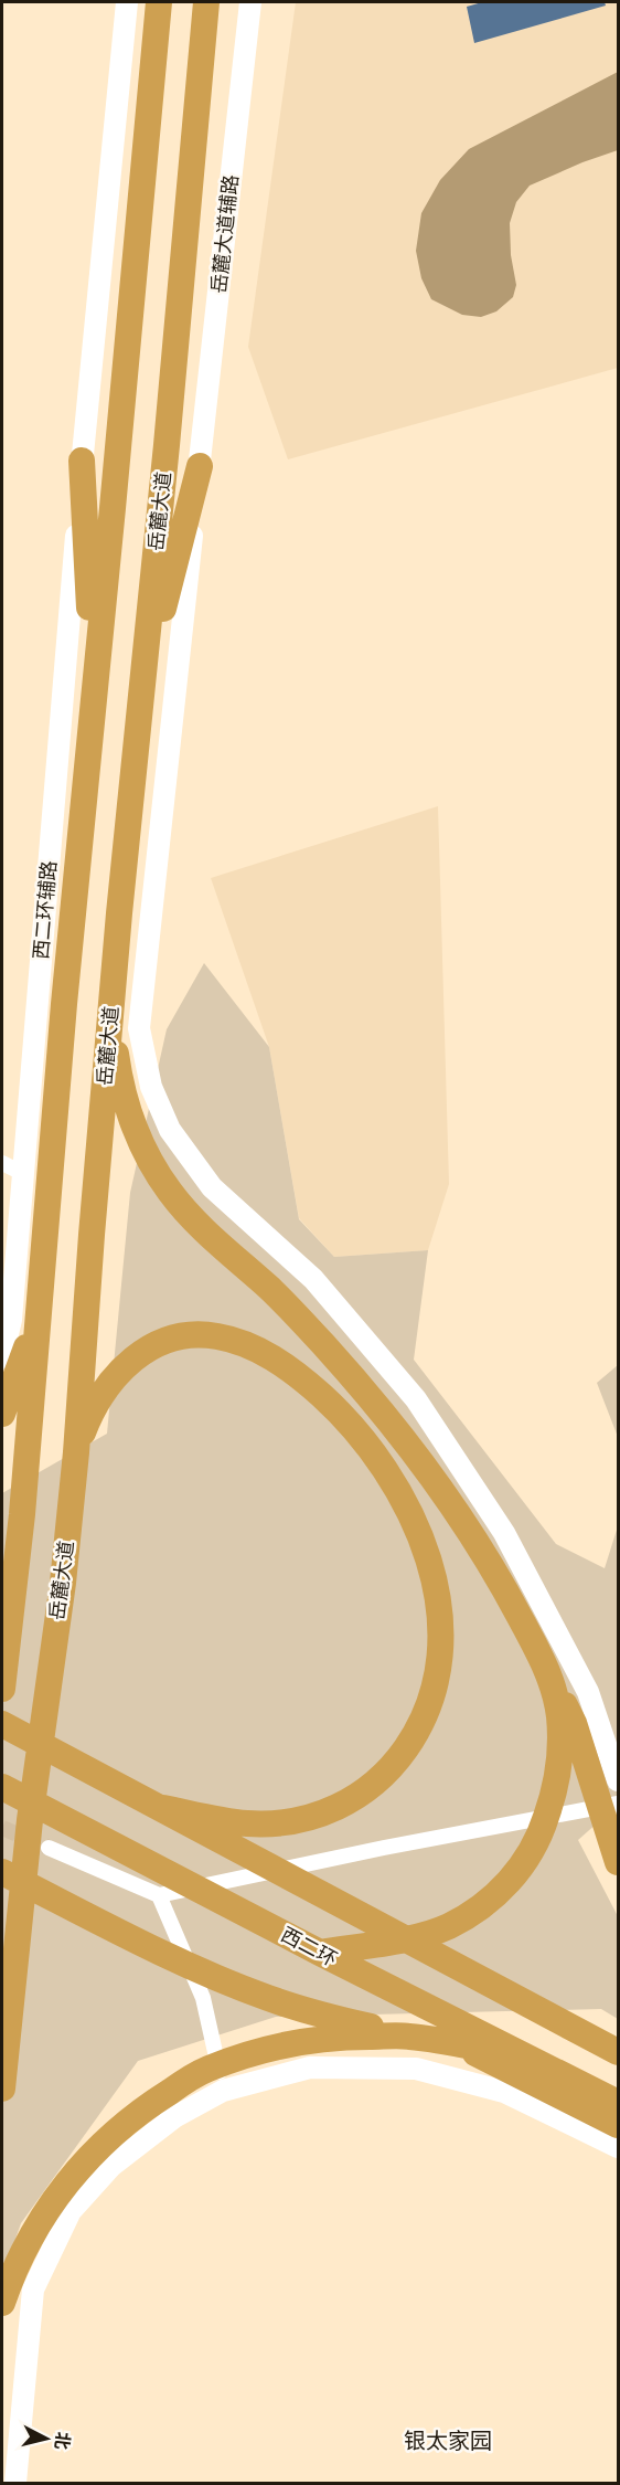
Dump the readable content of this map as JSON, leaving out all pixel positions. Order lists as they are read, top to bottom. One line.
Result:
{"streets":{"highway":["岳麓大道","西二环"],"street":["岳麓大道辅路","西二环辅路"]},"districts":["银太家园"],"north":"right"}
